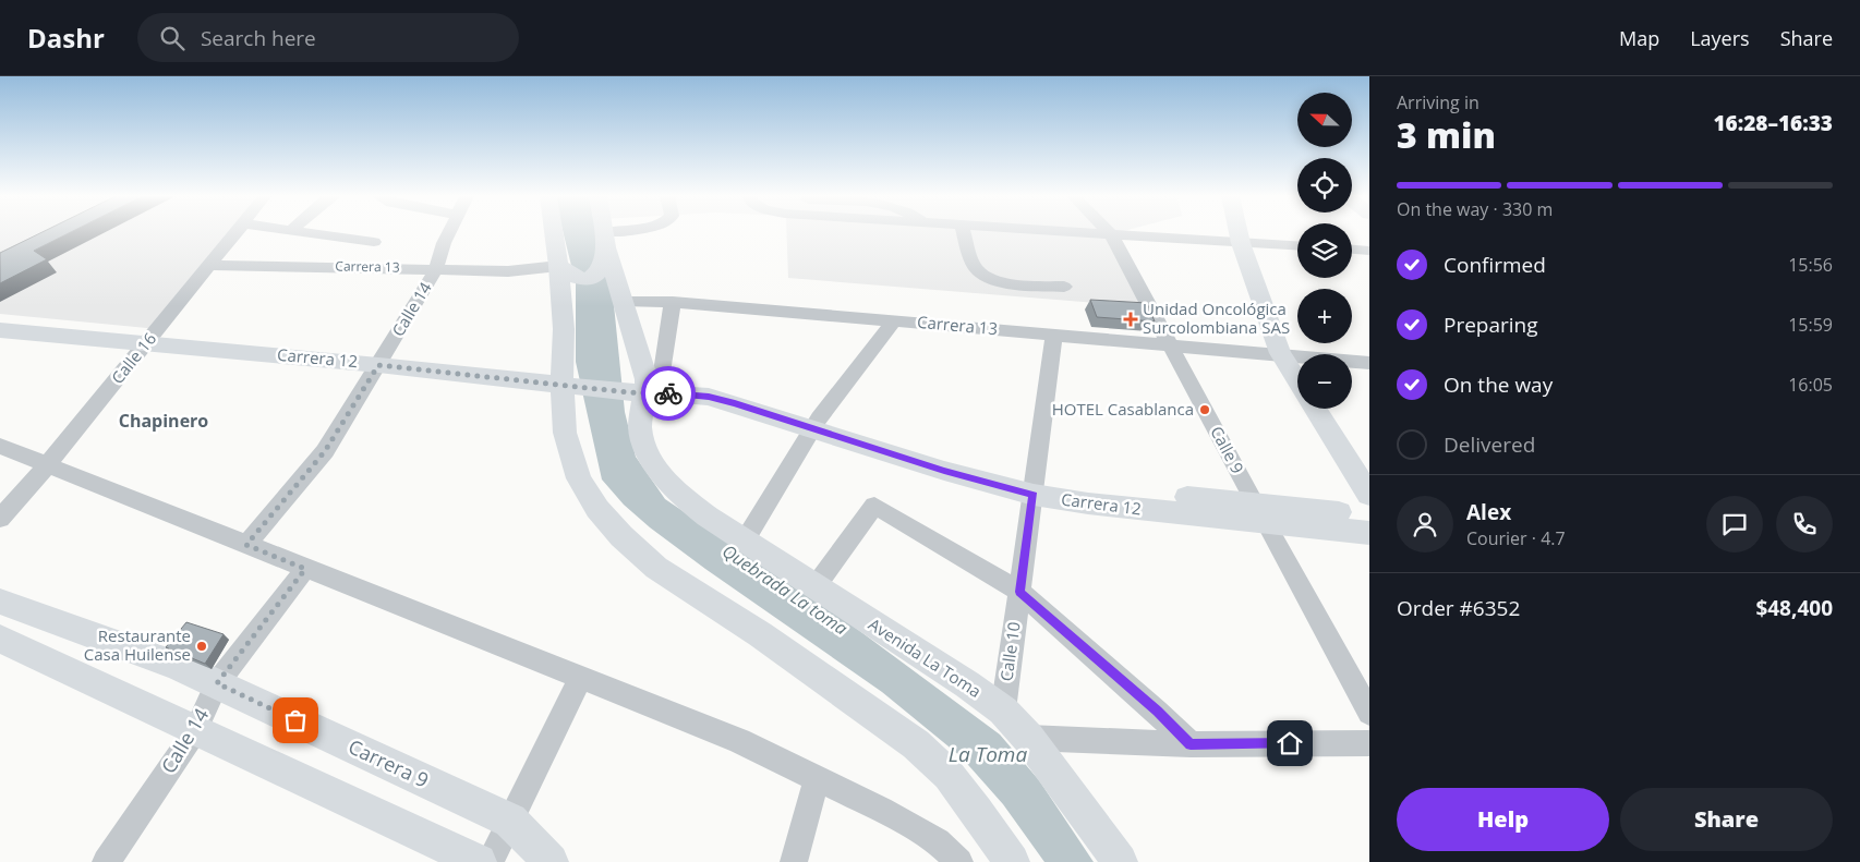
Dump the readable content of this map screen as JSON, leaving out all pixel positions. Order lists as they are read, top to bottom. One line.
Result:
{"streets":{"main road":["Carrera 12","Avenida La Toma","Carrera 9"],"street":["Carrera 13","Calle 14","Calle 16","Calle 9","Calle 10"]},"crossings":[["Carrera 13","Calle 14"],["Carrera 13","Calle 16"],["Carrera 13","Calle 9"],["Carrera 13","Calle 10"],["Carrera 13","Avenida La Toma"],["Calle 14","Carrera 12"],["Calle 14","Carrera 9"],["Calle 16","Carrera 12"],["Carrera 12","Calle 9"],["Carrera 12","Calle 10"],["Carrera 12","Avenida La Toma"],["Calle 10","Avenida La Toma"]],"districts":["Chapinero"],"water":["Quebrada La toma","La Toma"],"places":{"health":["Unidad Oncológica Surcolombiana SAS"],"other":["HOTEL Casablanca","Restaurante Casa Huilense"]},"north":"left","page":{"header":"Dashr","search":"Search here","nav":["Map","Layers","Share"],"heading":["3 min","Arriving in","16:28–16:33"],"panel":["Alex","Courier · 4.7","Order #6352","$48,400"],"map_buttons":["+","−"],"bar":"On the way · 330 m","list":[["Confirmed","15:56"],["Preparing","15:59"],["On the way","16:05"],"Delivered"],"buttons":["Help","Share"]}}
